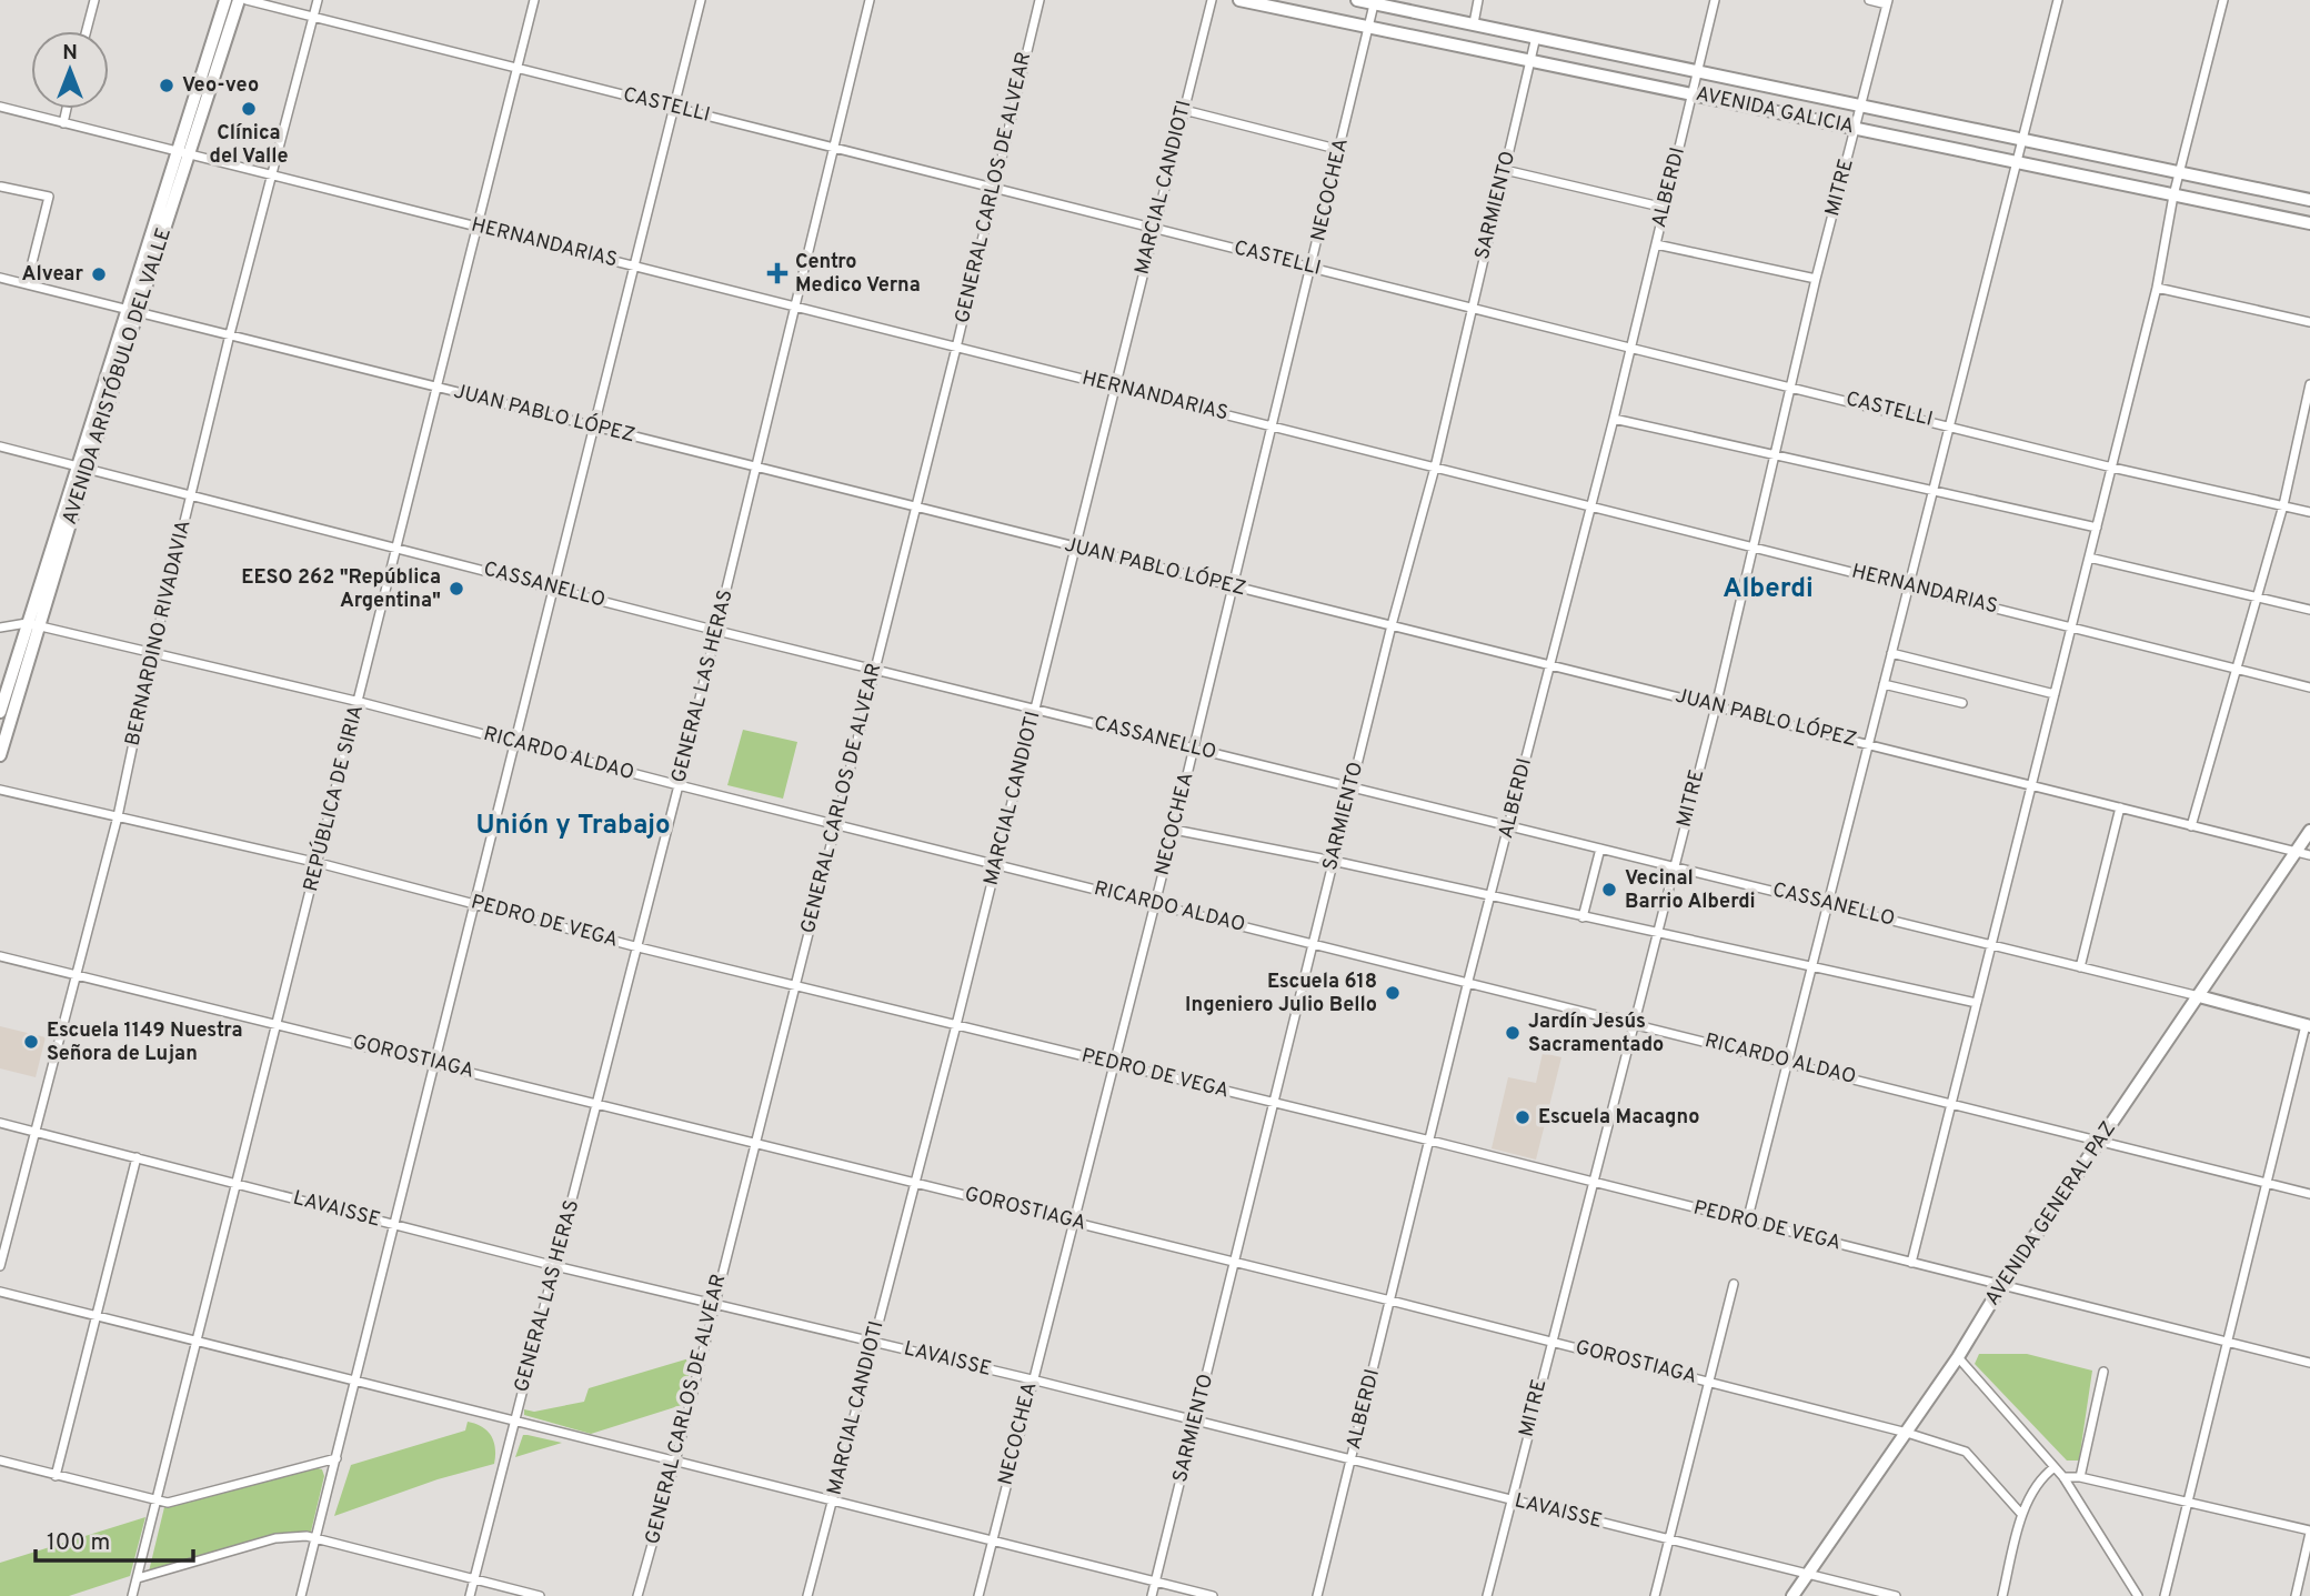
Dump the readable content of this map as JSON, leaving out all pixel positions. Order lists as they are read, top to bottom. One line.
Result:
{"streets":{"main road":["AVENIDA GALICIA","AVENIDA ARISTÓBULO DEL VALLE","CASSANELLO","AVENIDA GENERAL PAZ"],"street":["CASTELLI","GENERAL CARLOS DE ALVEAR","MARCIAL CANDIOTI","ALBERDI","MITRE","NECOCHEA","SARMIENTO","HERNANDARIAS","JUAN PABLO LÓPEZ","BERNARDINO RIVADAVIA","GENERAL LAS HERAS","RICARDO ALDAO","REPÚBLICA DE SIRIA","PEDRO DE VEGA","GOROSTIAGA","LAVAISSE"]},"crossings":[["CASTELLI","GENERAL CARLOS DE ALVEAR"],["CASTELLI","MARCIAL CANDIOTI"],["CASTELLI","ALBERDI"],["CASTELLI","MITRE"],["CASTELLI","NECOCHEA"],["CASTELLI","SARMIENTO"],["CASTELLI","BERNARDINO RIVADAVIA"],["CASTELLI","GENERAL LAS HERAS"],["CASTELLI","REPÚBLICA DE SIRIA"],["AVENIDA GALICIA","ALBERDI"],["AVENIDA GALICIA","MITRE"],["AVENIDA GALICIA","NECOCHEA"],["AVENIDA GALICIA","SARMIENTO"],["GENERAL CARLOS DE ALVEAR","HERNANDARIAS"],["GENERAL CARLOS DE ALVEAR","JUAN PABLO LÓPEZ"],["GENERAL CARLOS DE ALVEAR","CASSANELLO"],["GENERAL CARLOS DE ALVEAR","RICARDO ALDAO"],["GENERAL CARLOS DE ALVEAR","PEDRO DE VEGA"],["GENERAL CARLOS DE ALVEAR","GOROSTIAGA"],["GENERAL CARLOS DE ALVEAR","LAVAISSE"],["MARCIAL CANDIOTI","HERNANDARIAS"],["MARCIAL CANDIOTI","JUAN PABLO LÓPEZ"],["MARCIAL CANDIOTI","CASSANELLO"],["MARCIAL CANDIOTI","RICARDO ALDAO"],["MARCIAL CANDIOTI","PEDRO DE VEGA"],["MARCIAL CANDIOTI","GOROSTIAGA"],["MARCIAL CANDIOTI","LAVAISSE"],["ALBERDI","HERNANDARIAS"],["ALBERDI","JUAN PABLO LÓPEZ"],["ALBERDI","CASSANELLO"],["ALBERDI","RICARDO ALDAO"],["ALBERDI","PEDRO DE VEGA"],["ALBERDI","GOROSTIAGA"],["ALBERDI","LAVAISSE"],["MITRE","HERNANDARIAS"],["MITRE","JUAN PABLO LÓPEZ"],["MITRE","CASSANELLO"],["MITRE","RICARDO ALDAO"],["MITRE","PEDRO DE VEGA"],["MITRE","GOROSTIAGA"],["MITRE","LAVAISSE"],["NECOCHEA","HERNANDARIAS"],["NECOCHEA","JUAN PABLO LÓPEZ"],["NECOCHEA","CASSANELLO"],["NECOCHEA","RICARDO ALDAO"],["NECOCHEA","PEDRO DE VEGA"],["NECOCHEA","GOROSTIAGA"],["NECOCHEA","LAVAISSE"],["SARMIENTO","HERNANDARIAS"],["SARMIENTO","JUAN PABLO LÓPEZ"],["SARMIENTO","CASSANELLO"],["SARMIENTO","RICARDO ALDAO"],["SARMIENTO","PEDRO DE VEGA"],["SARMIENTO","GOROSTIAGA"],["SARMIENTO","LAVAISSE"],["HERNANDARIAS","AVENIDA ARISTÓBULO DEL VALLE"],["HERNANDARIAS","BERNARDINO RIVADAVIA"],["HERNANDARIAS","GENERAL LAS HERAS"],["HERNANDARIAS","REPÚBLICA DE SIRIA"],["AVENIDA ARISTÓBULO DEL VALLE","JUAN PABLO LÓPEZ"],["AVENIDA ARISTÓBULO DEL VALLE","CASSANELLO"],["AVENIDA ARISTÓBULO DEL VALLE","RICARDO ALDAO"],["JUAN PABLO LÓPEZ","BERNARDINO RIVADAVIA"],["JUAN PABLO LÓPEZ","GENERAL LAS HERAS"],["JUAN PABLO LÓPEZ","REPÚBLICA DE SIRIA"],["JUAN PABLO LÓPEZ","AVENIDA GENERAL PAZ"],["CASSANELLO","BERNARDINO RIVADAVIA"],["CASSANELLO","GENERAL LAS HERAS"],["CASSANELLO","REPÚBLICA DE SIRIA"],["CASSANELLO","AVENIDA GENERAL PAZ"],["BERNARDINO RIVADAVIA","RICARDO ALDAO"],["BERNARDINO RIVADAVIA","PEDRO DE VEGA"],["BERNARDINO RIVADAVIA","GOROSTIAGA"],["BERNARDINO RIVADAVIA","LAVAISSE"],["GENERAL LAS HERAS","RICARDO ALDAO"],["GENERAL LAS HERAS","PEDRO DE VEGA"],["GENERAL LAS HERAS","GOROSTIAGA"],["GENERAL LAS HERAS","LAVAISSE"],["RICARDO ALDAO","REPÚBLICA DE SIRIA"],["RICARDO ALDAO","AVENIDA GENERAL PAZ"],["REPÚBLICA DE SIRIA","PEDRO DE VEGA"],["REPÚBLICA DE SIRIA","GOROSTIAGA"],["REPÚBLICA DE SIRIA","LAVAISSE"],["PEDRO DE VEGA","AVENIDA GENERAL PAZ"],["GOROSTIAGA","AVENIDA GENERAL PAZ"],["LAVAISSE","AVENIDA GENERAL PAZ"]],"districts":["Alberdi","Unión y Trabajo"],"places":{"other":["Veo-veo","Clínica del Valle","Alvear","EESO 262 \"República Argentina\"","Vecinal Barrio Alberdi","Escuela 618 Ingeniero Julio Bello","Jardín Jesús Sacramentado","Escuela 1149 Nuestra Señora de Lujan","Escuela Macagno"],"health":["Centro Medico Verna"]},"scale_bar":"100 m","north":"top"}
